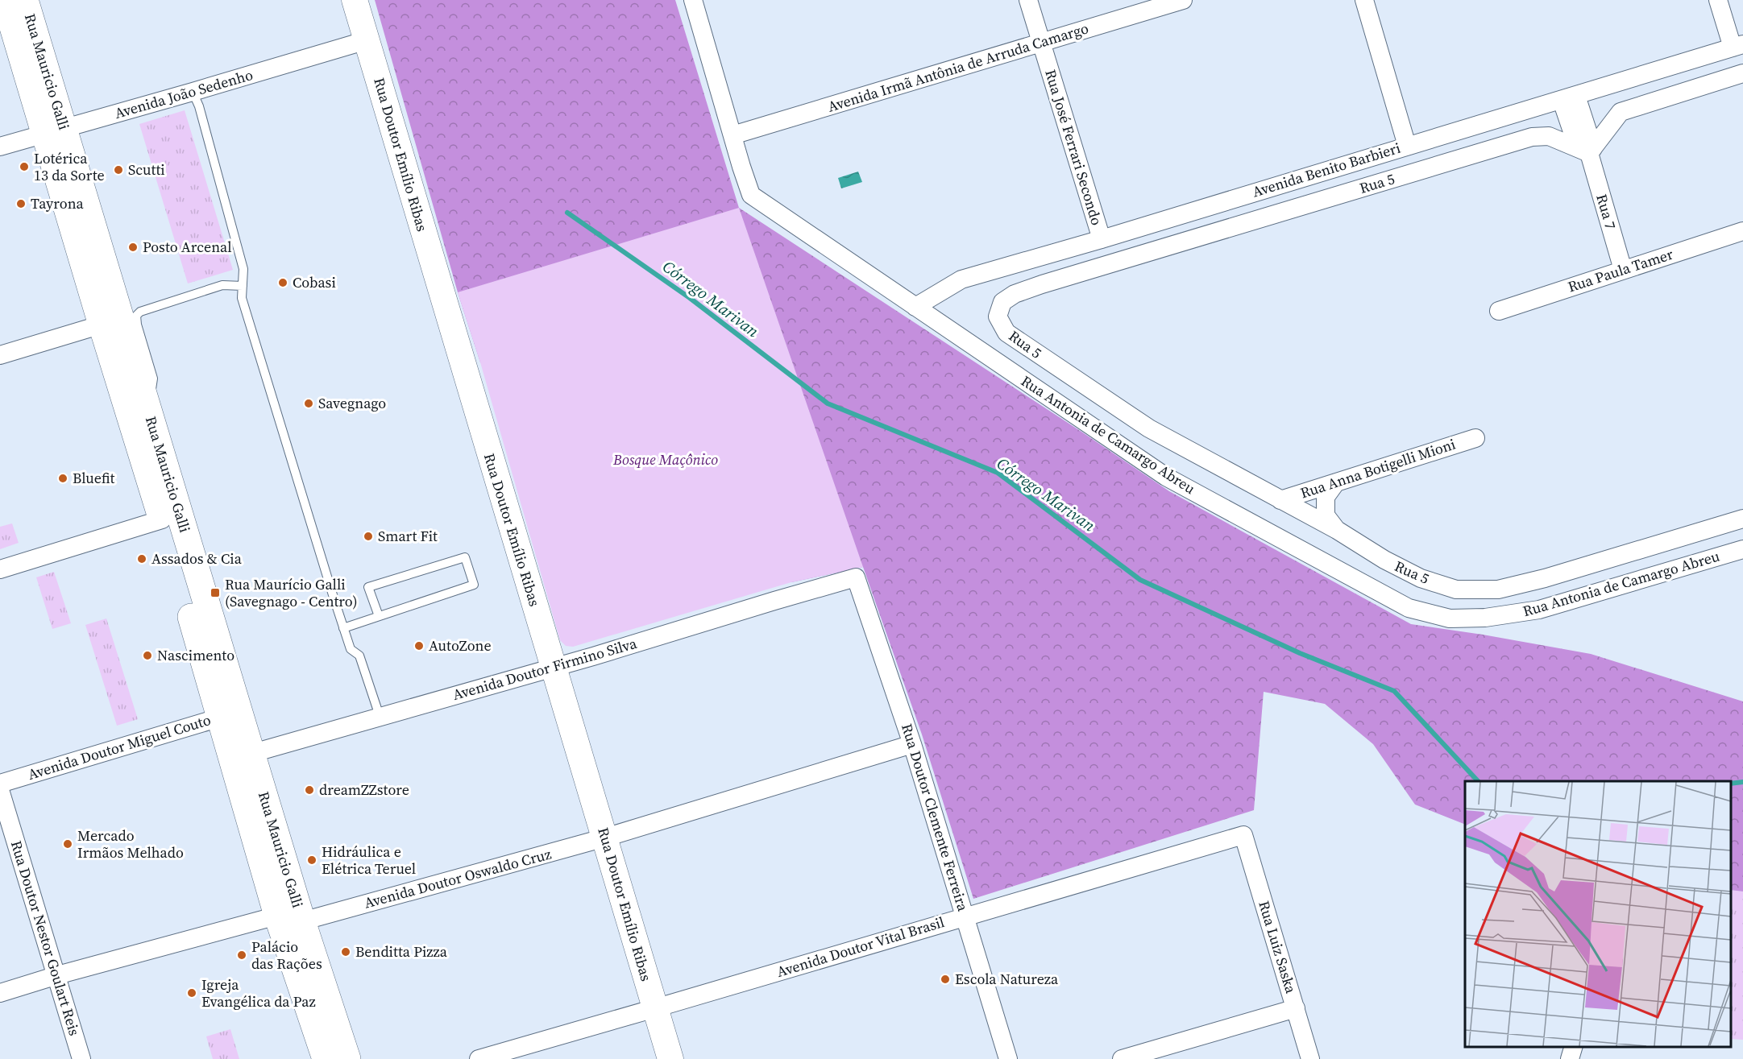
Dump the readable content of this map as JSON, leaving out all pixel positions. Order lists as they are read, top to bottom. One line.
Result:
{"streets":{"main road":["Rua Mauricio Galli"],"street":["Avenida Irmã Antônia de Arruda Camargo","Avenida João Sedenho","Rua José Ferrari Secondo","Rua Doutor Emílio Ribas","Avenida Benito Barbieri","Rua 5","Rua 7","Rua Paula Tamer","Rua Antonia de Camargo Abreu","Rua Anna Botigelli Mioni","Avenida Doutor Firmino Silva","Avenida Doutor Miguel Couto","Rua Doutor Clemente Ferreira","Avenida Doutor Oswaldo Cruz","Rua Doutor Nestor Goulart Reis","Avenida Doutor Vital Brasil","Rua Luiz Saska"]},"crossings":[["Avenida Irmã Antônia de Arruda Camargo","Rua José Ferrari Secondo"],["Avenida Irmã Antônia de Arruda Camargo","Rua Antonia de Camargo Abreu"],["Rua Mauricio Galli","Avenida João Sedenho"],["Rua Mauricio Galli","Avenida Doutor Firmino Silva"],["Rua Mauricio Galli","Avenida Doutor Miguel Couto"],["Rua Mauricio Galli","Avenida Doutor Oswaldo Cruz"],["Avenida João Sedenho","Rua Doutor Emílio Ribas"],["Rua José Ferrari Secondo","Avenida Benito Barbieri"],["Rua Doutor Emílio Ribas","Avenida Doutor Firmino Silva"],["Rua Doutor Emílio Ribas","Avenida Doutor Oswaldo Cruz"],["Rua Doutor Emílio Ribas","Avenida Doutor Vital Brasil"],["Avenida Benito Barbieri","Rua 7"],["Avenida Benito Barbieri","Rua Antonia de Camargo Abreu"],["Rua 5","Rua 7"],["Rua 5","Rua Anna Botigelli Mioni"],["Rua 7","Rua Paula Tamer"],["Avenida Doutor Firmino Silva","Rua Doutor Clemente Ferreira"],["Rua Doutor Clemente Ferreira","Avenida Doutor Oswaldo Cruz"],["Rua Doutor Clemente Ferreira","Avenida Doutor Vital Brasil"],["Avenida Doutor Oswaldo Cruz","Rua Doutor Nestor Goulart Reis"],["Avenida Doutor Vital Brasil","Rua Luiz Saska"]],"water":["Córrego Marivan"],"parks":["Bosque Maçônico"],"places":{"other":["Lotérica 13 da Sorte","Scutti","Tayrona","Posto Arcenal","Cobasi","Savegnago","Bluefit","Smart Fit","Assados & Cia","AutoZone","Nascimento","dreamZZstore","Mercado Irmãos Melhado","Hidráulica e Elétrica Teruel","Benditta Pizza","Palácio das Rações","Escola Natureza","Igreja Evangélica da Paz"],"transit":["Rua Maurício Galli (Savegnago - Centro)"]}}
